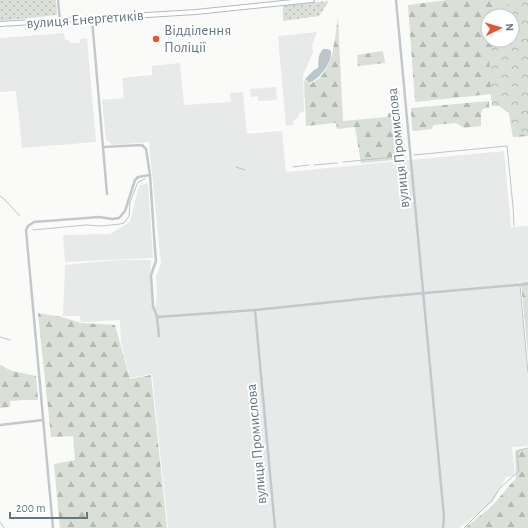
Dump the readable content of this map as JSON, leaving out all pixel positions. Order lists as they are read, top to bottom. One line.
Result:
{"streets":{"main road":["вулиця Енергетиків"],"street":["вулиця Промислова"]},"places":["Відділення Поліції"],"scale_bar":"200 m","north":"right"}
